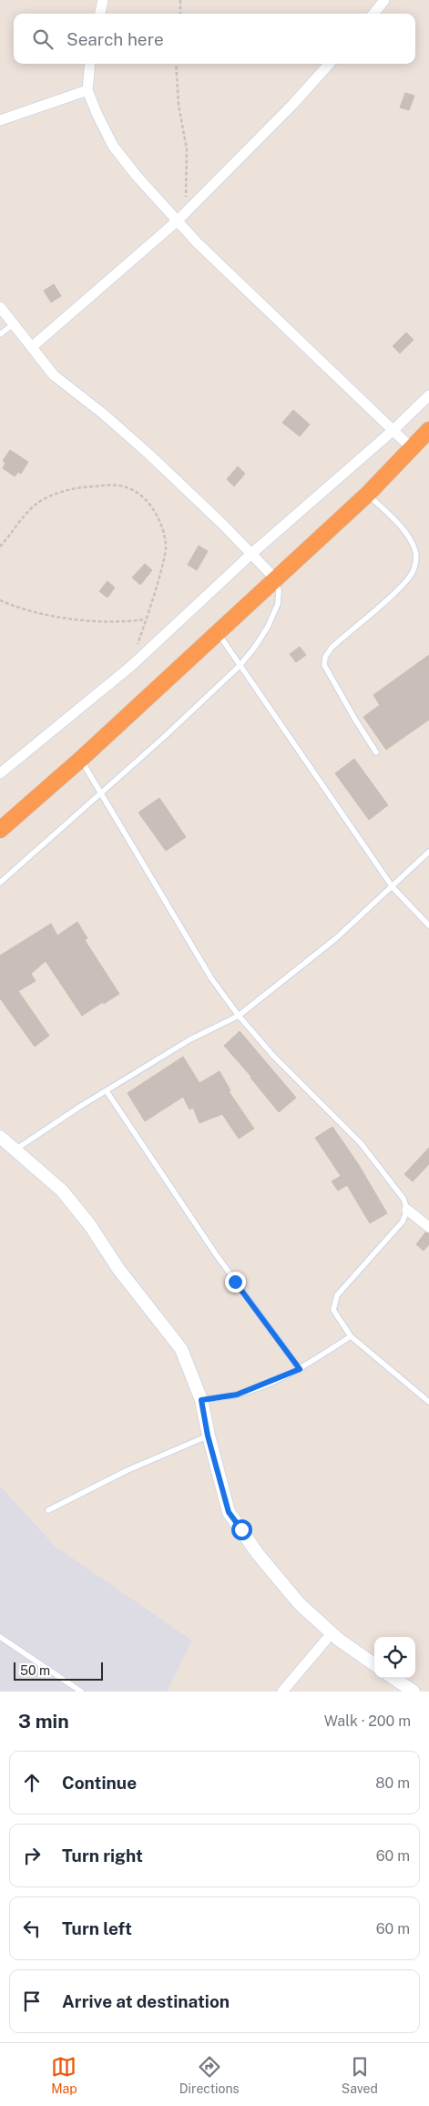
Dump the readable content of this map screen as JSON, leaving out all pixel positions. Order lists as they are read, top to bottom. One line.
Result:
{"scale_bar":"50 m","page":{"search":"Search here","scale":"50 m","heading":["3 min","Walk · 200 m"],"list":[["Continue","80 m"],["Turn right","60 m"],["Turn left","60 m"],"Arrive at destination"],"nav":["Map","Directions","Saved"]}}
